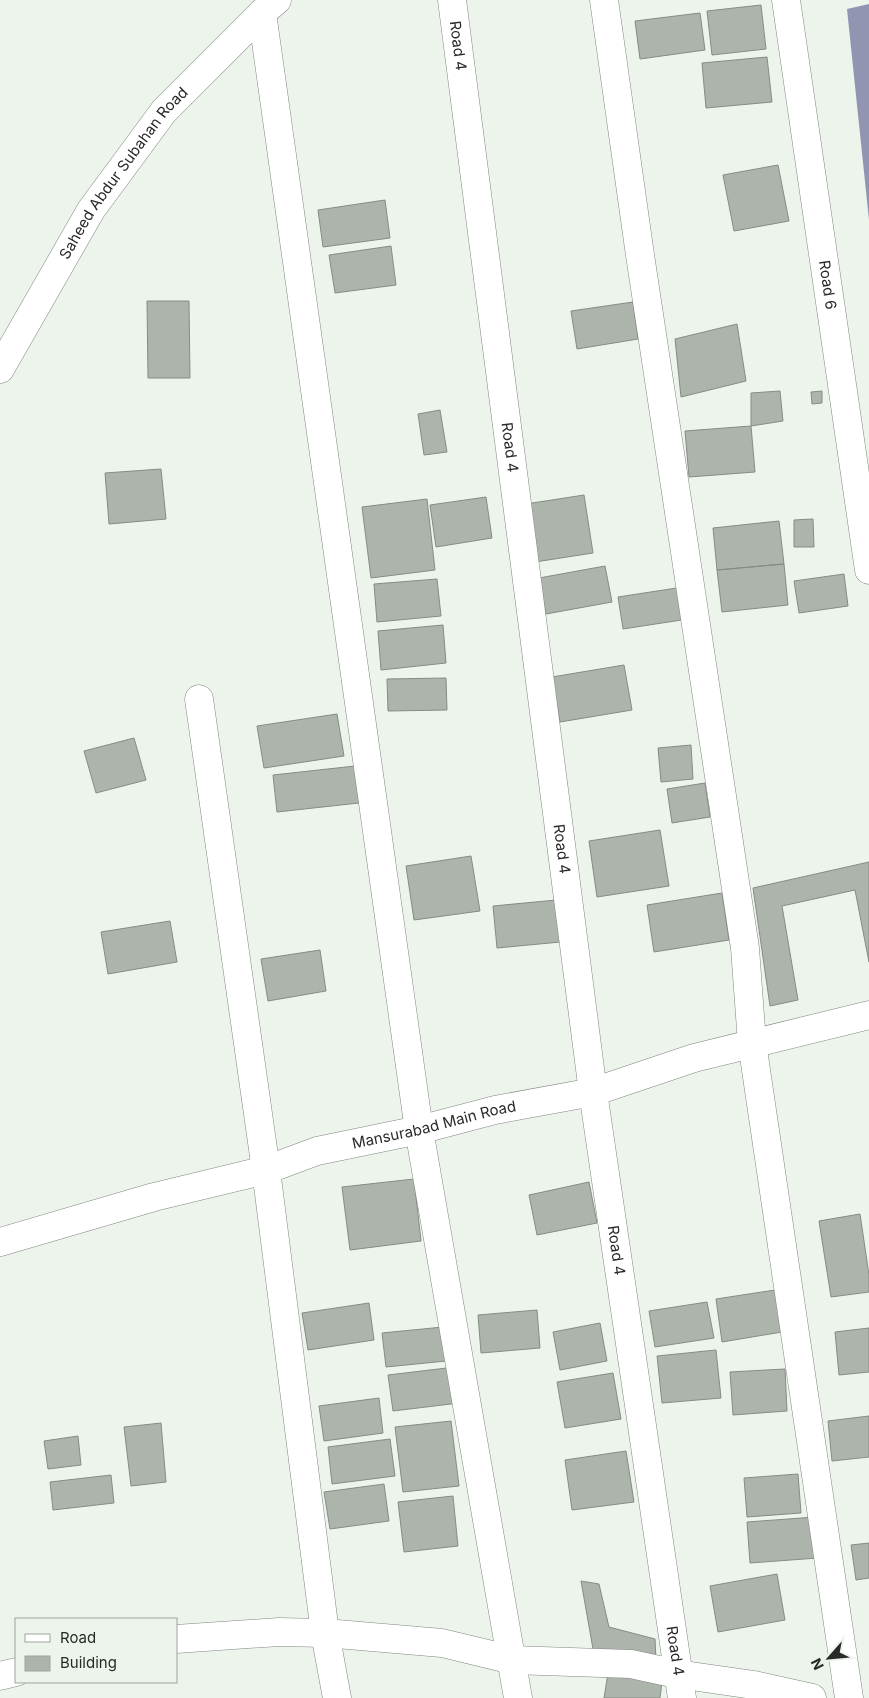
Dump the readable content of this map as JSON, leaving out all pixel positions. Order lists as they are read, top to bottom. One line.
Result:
{"streets":{"street":["Road 4","Saheed Abdur Subahan Road","Road 6","Mansurabad Main Road"]},"crossings":[["Road 4","Mansurabad Main Road"]],"legend":["Road","Building"],"north":"bottom left"}
